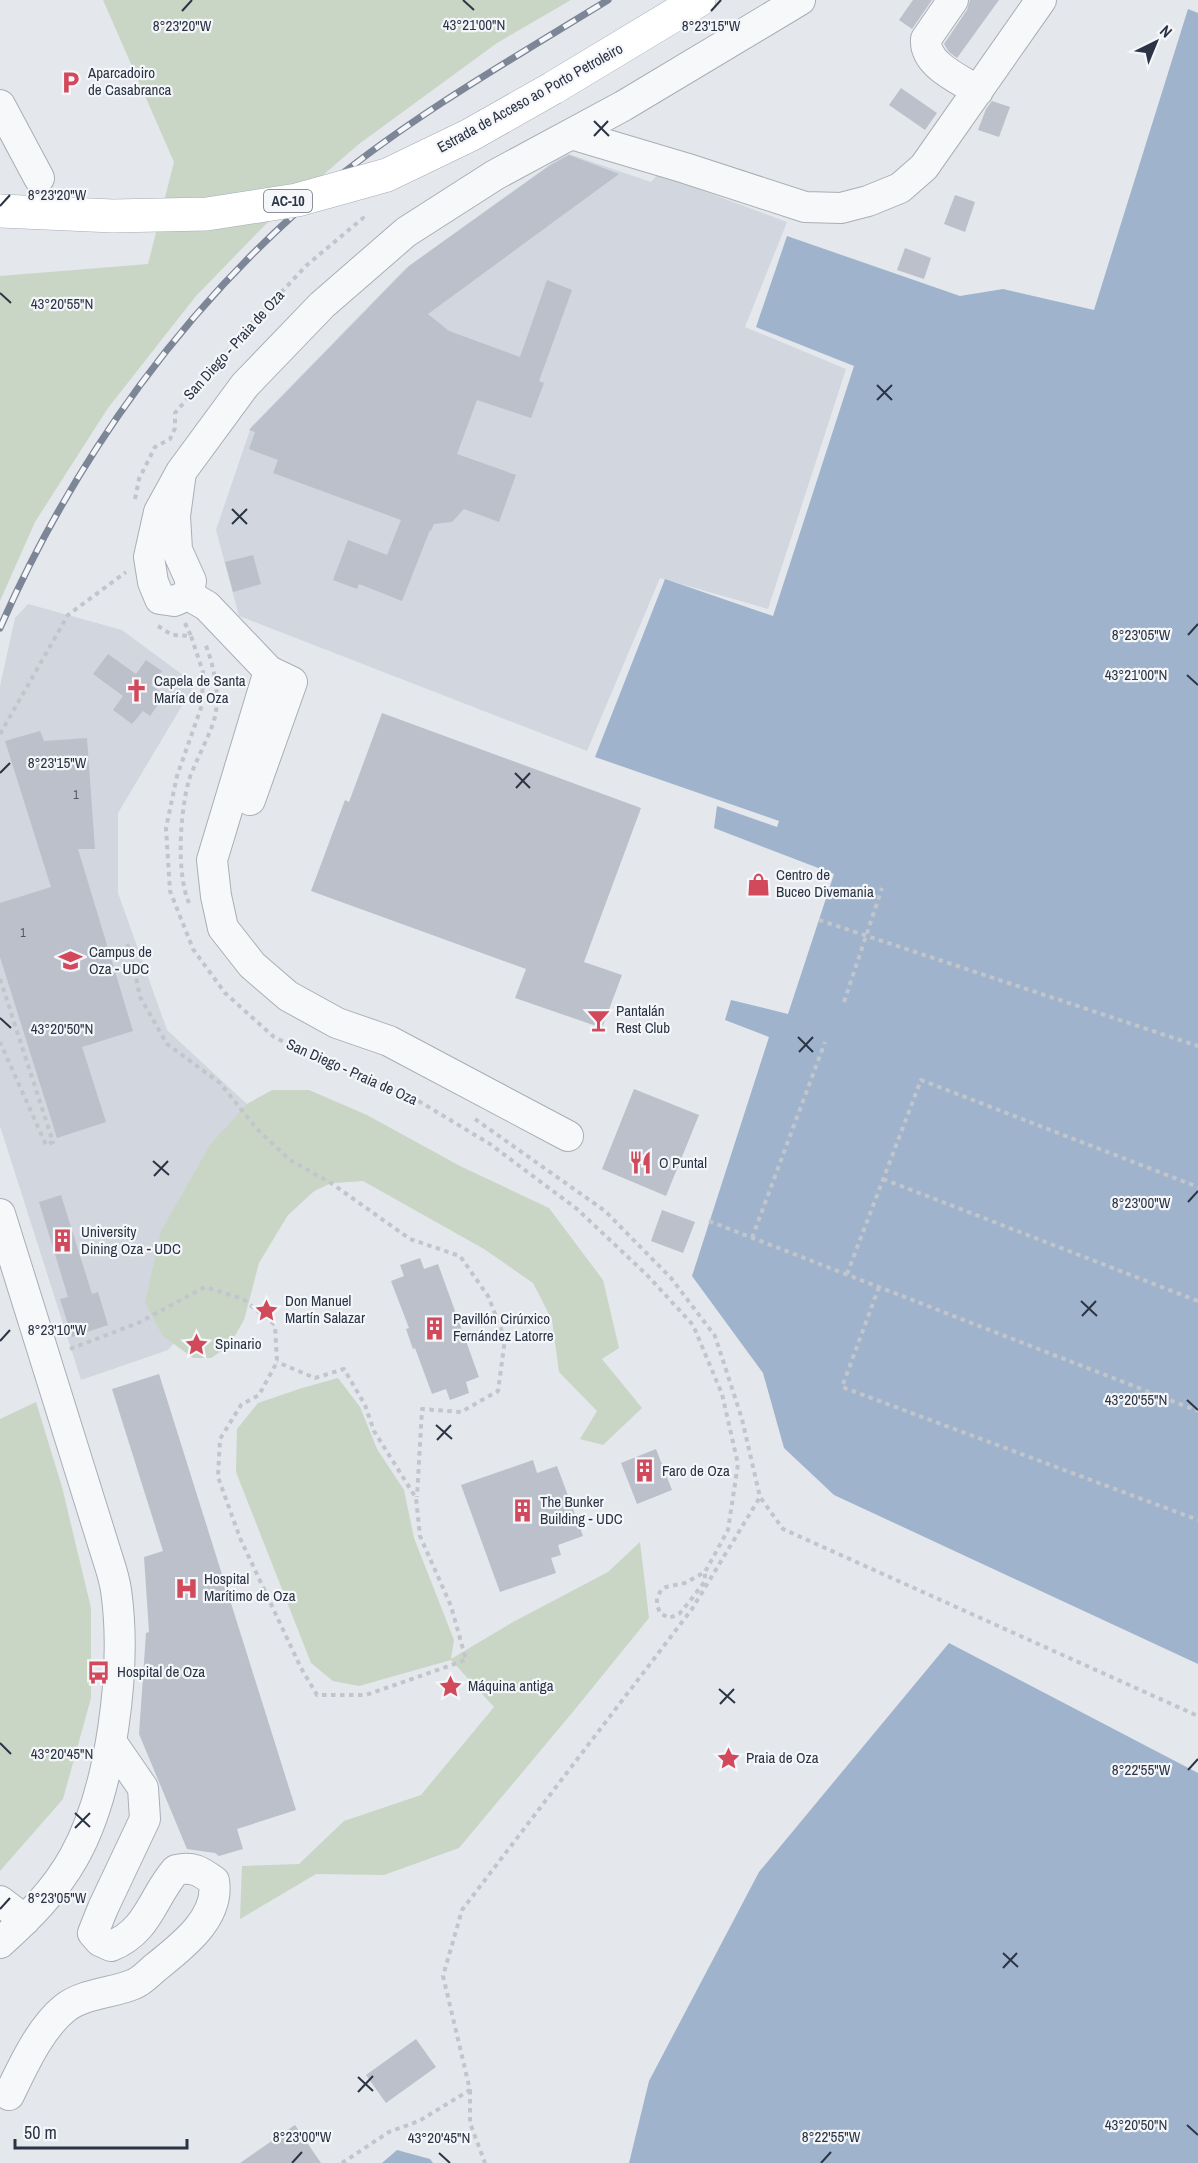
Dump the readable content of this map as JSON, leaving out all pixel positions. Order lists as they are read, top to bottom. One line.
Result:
{"streets":{"main road":["Estrada de Acceso ao Porto Petroleiro","AC-10"],"path":["San Diego - Praia de Oza"]},"places":{"parking":["Aparcadoiro de Casabranca"],"church":["Capela de Santa María de Oza"],"shop":["Centro de Buceo Divemania"],"school or university":["Campus de Oza - UDC"],"bar":["Pantalán Rest Club"],"restaurant":["O Puntal"],"building":["University Dining Oza - UDC","Pavillón Cirúrxico Fernández Latorre","Faro de Oza","The Bunker Building - UDC"],"place":["Don Manuel Martín Salazar","Spinario","Máquina antiga","Praia de Oza"],"hospital":["Hospital Marítimo de Oza"],"bus stop":["Hospital de Oza"]},"house_numbers":["1","1"],"scale_bar":"50 m","north":"top right","coordinates":["43°21'00\"N","8°23'20\"W","8°23'15\"W","43°20'55\"N","8°23'05\"W","43°20'50\"N","8°23'00\"W","8°23'10\"W","43°20'45\"N","8°22'55\"W"]}
